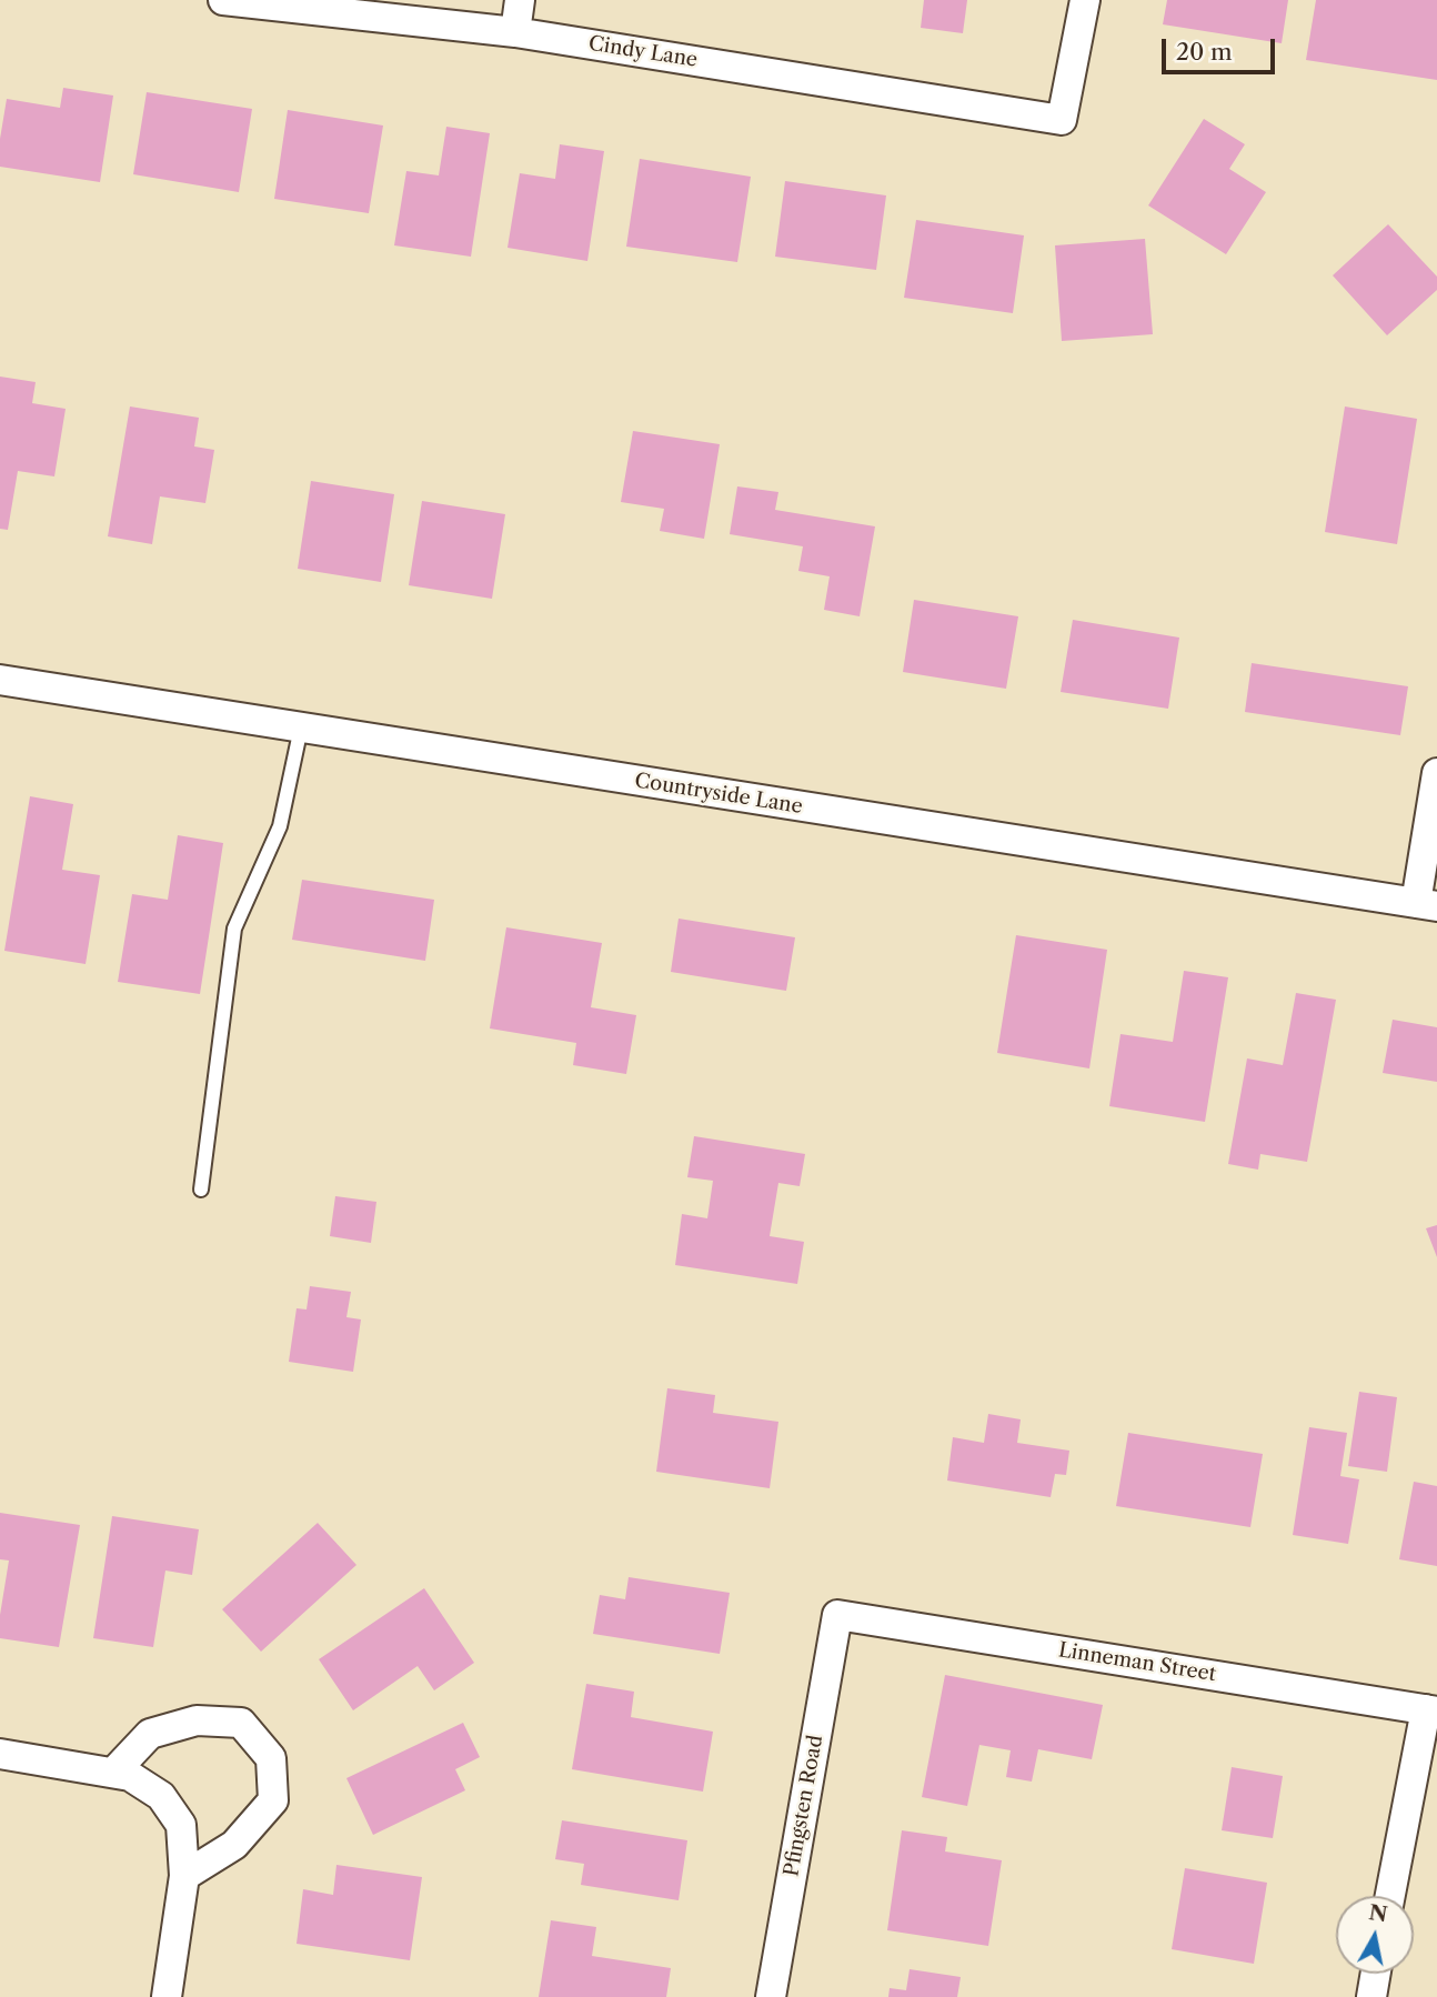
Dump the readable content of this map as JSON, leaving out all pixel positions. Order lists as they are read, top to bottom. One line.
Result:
{"streets":{"street":["Cindy Lane","Countryside Lane","Linneman Street","Pfingsten Road"]},"crossings":[["Linneman Street","Pfingsten Road"]],"scale_bar":"20 m","north":"top"}
